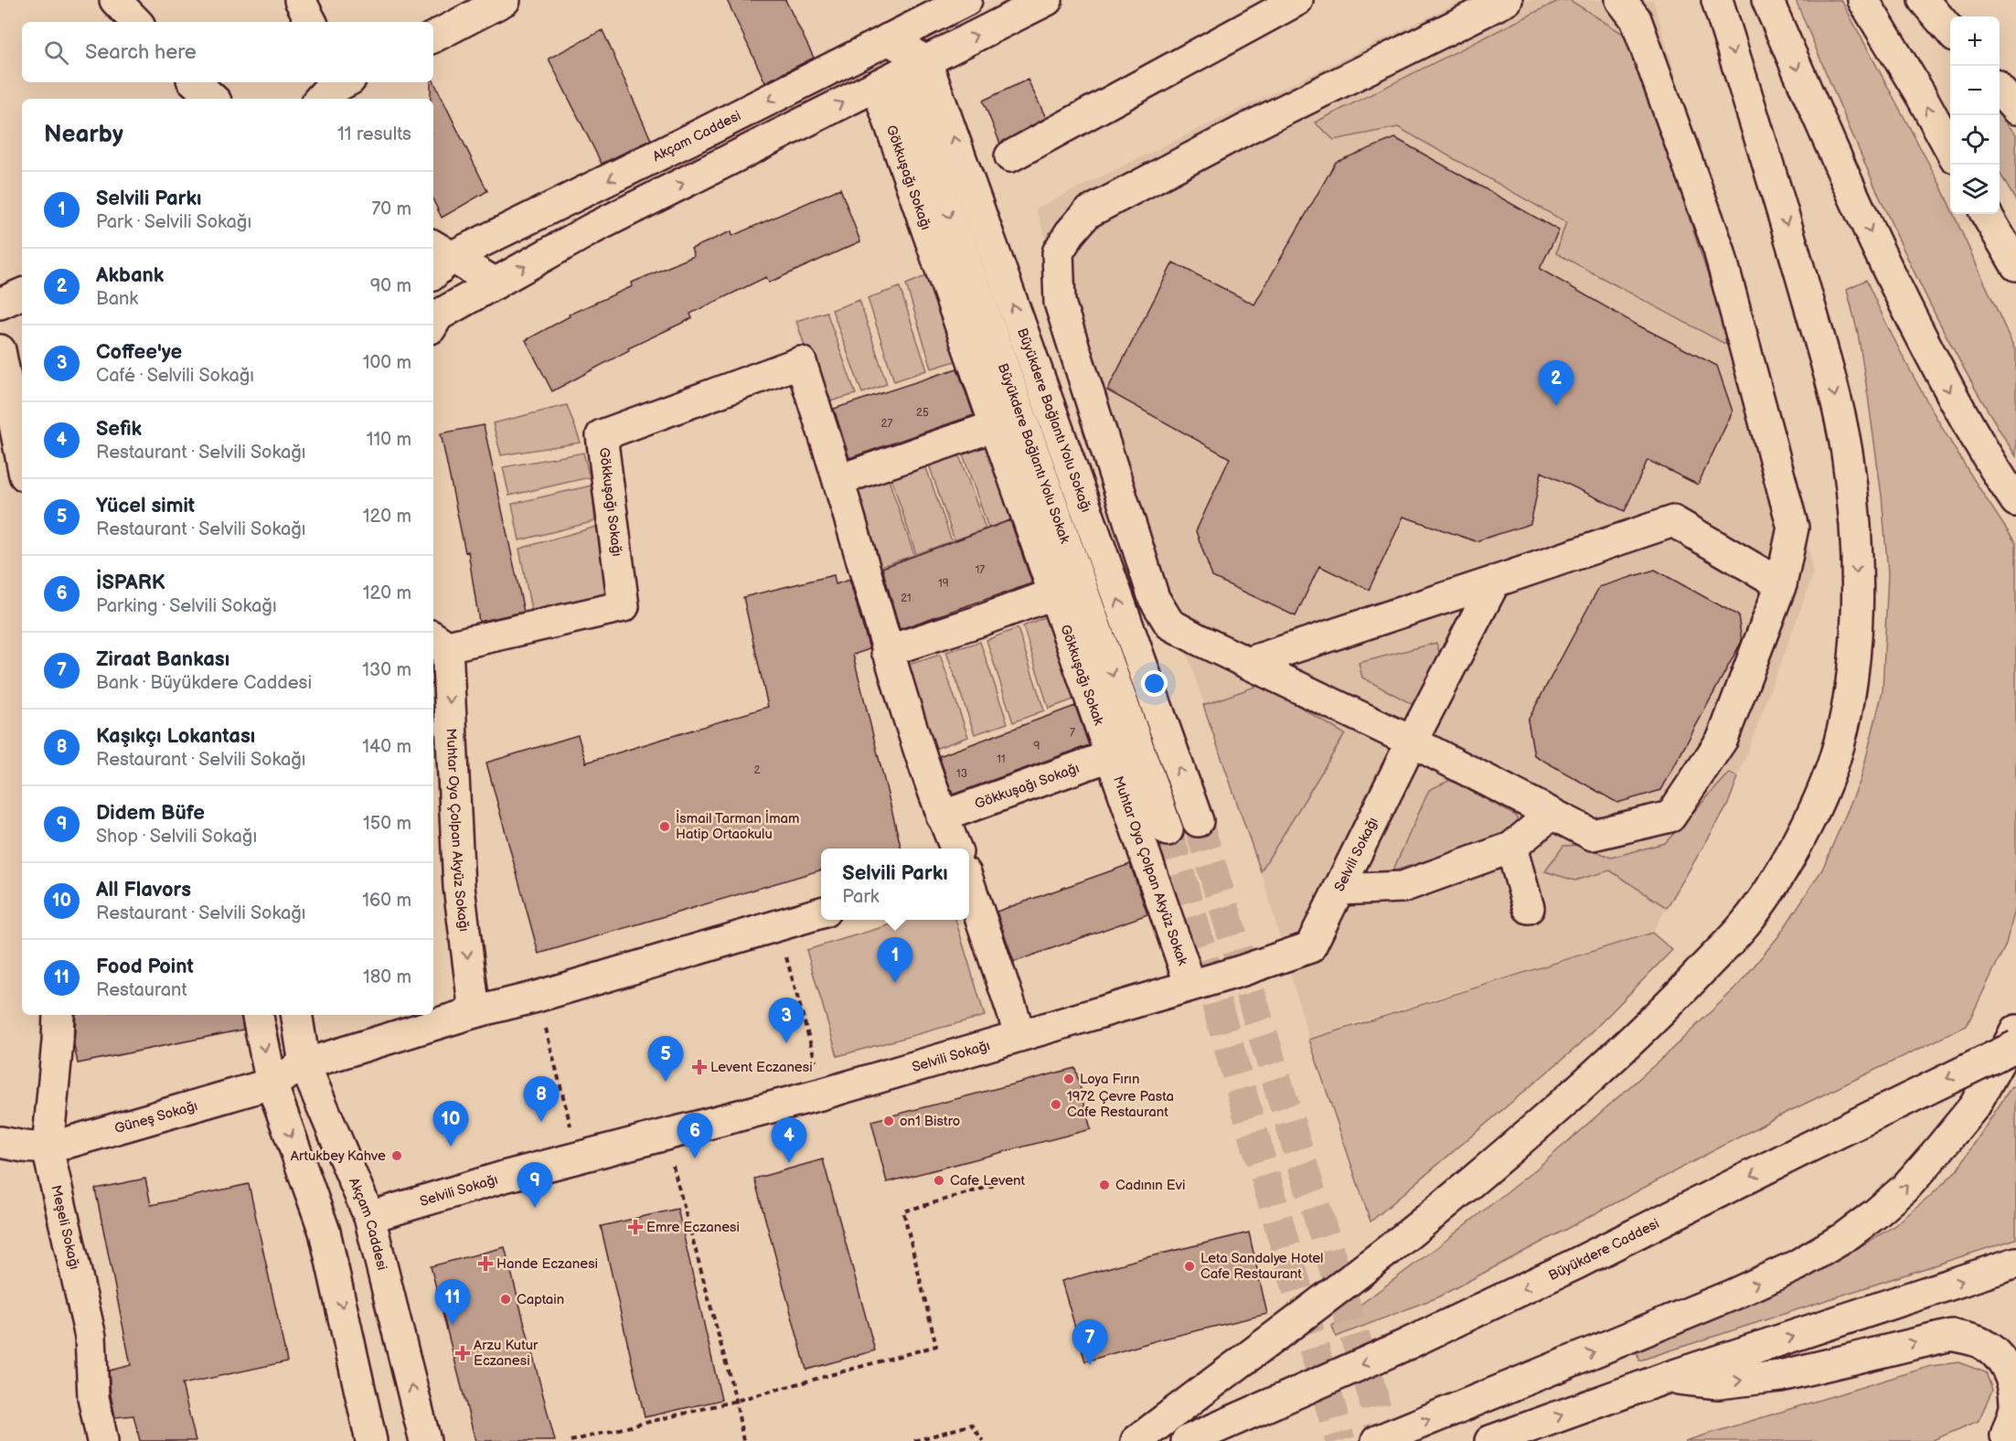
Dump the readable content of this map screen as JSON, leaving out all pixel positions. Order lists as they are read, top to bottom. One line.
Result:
{"streets":{"main road":["Akçam Caddesi","Gökkuşağı Sokağı","Büyükdere Bağlantı Yolu Sokağı","Büyükdere Bağlantı Yolu Sokak","Gökkuşağı Sokak","Muhtar Oya Çolpan Akyüz Sokağı","Selvili Sokağı","Muhtar Oya Çolpan Akyüz Sokak","Güneş Sokağı","Meşeli Sokağı","Büyükdere Caddesi"]},"crossings":[["Akçam Caddesi","Selvili Sokağı"],["Akçam Caddesi","Güneş Sokağı"],["Gökkuşağı Sokağı","Büyükdere Bağlantı Yolu Sokak"],["Gökkuşağı Sokağı","Gökkuşağı Sokak"],["Gökkuşağı Sokağı","Muhtar Oya Çolpan Akyüz Sokağı"],["Gökkuşağı Sokağı","Muhtar Oya Çolpan Akyüz Sokak"],["Gökkuşağı Sokak","Muhtar Oya Çolpan Akyüz Sokak"],["Selvili Sokağı","Muhtar Oya Çolpan Akyüz Sokak"],["Güneş Sokağı","Meşeli Sokağı"]],"one_way":["Büyükdere Bağlantı Yolu Sokağı","Büyükdere Bağlantı Yolu Sokak","Muhtar Oya Çolpan Akyüz Sokağı"],"places":{"other":["İsmail Tarman İmam Hatip Ortaokulu","Loya Fırın","1972 Çevre Pasta Cafe Restaurant","on1 Bistro","Artukbey Kahve","Cafe Levent","Cadının Evi","Leta Sandalye Hotel Cafe Restaurant","Captain"],"health":["Levent Eczanesi","Emre Eczanesi","Hande Eczanesi","Arzu Kutur Eczanesi"]},"house_numbers":["25","27","17","19","21","7","9","11","2","13"],"page":{"map_buttons":["+","−"],"search":"Search here","heading":["Nearby","11 results"],"list":[{"mark":"1","name":"Selvili Parkı","note":"Park · Selvili Sokağı","value":"70 m"},{"mark":"2","name":"Akbank","note":"Bank","value":"90 m"},{"mark":"3","name":"Coffee'ye","note":"Café · Selvili Sokağı","value":"100 m"},{"mark":"4","name":"Sefik","note":"Restaurant · Selvili Sokağı","value":"110 m"},{"mark":"5","name":"Yücel simit","note":"Restaurant · Selvili Sokağı","value":"120 m"},{"mark":"6","name":"İSPARK","note":"Parking · Selvili Sokağı","value":"120 m"},{"mark":"7","name":"Ziraat Bankası","note":"Bank · Büyükdere Caddesi","value":"130 m"},{"mark":"8","name":"Kaşıkçı Lokantası","note":"Restaurant · Selvili Sokağı","value":"140 m"},{"mark":"9","name":"Didem Büfe","note":"Shop · Selvili Sokağı","value":"150 m"},{"mark":"10","name":"All Flavors","note":"Restaurant · Selvili Sokağı","value":"160 m"},{"mark":"11","name":"Food Point","note":"Restaurant","value":"180 m"}],"pins":["2","1","3","5","8","10","6","4","9","11","7"],"popup":["Selvili Parkı","Park"]}}
